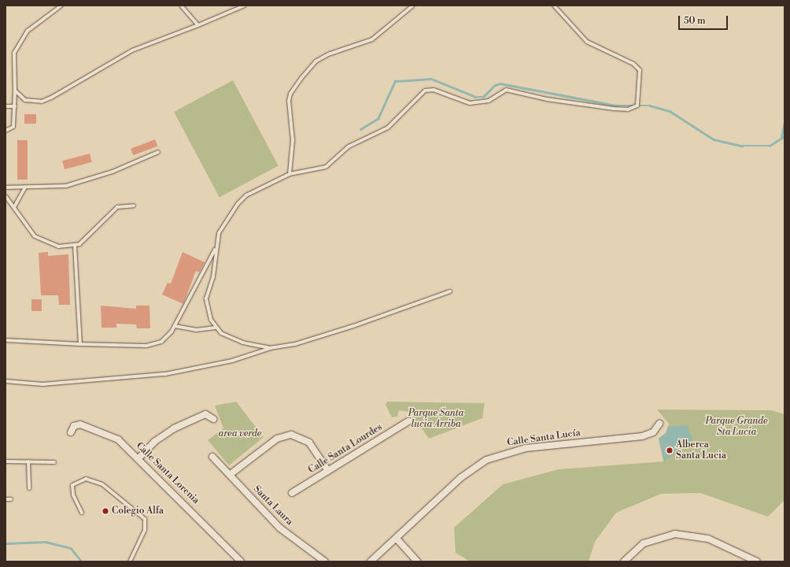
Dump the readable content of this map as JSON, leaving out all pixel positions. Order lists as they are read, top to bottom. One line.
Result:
{"streets":{"street":["Calle Santa Lucía","Calle Santa Lourdes","Calle Santa Lorenia","Santa Laura"]},"parks":["Parque Santa lucia Arriba","Parque Grande Sta Lucia","area verde"],"places":["Alberca Santa Lucia","Colegio Alfa"],"scale_bar":"50 m"}
